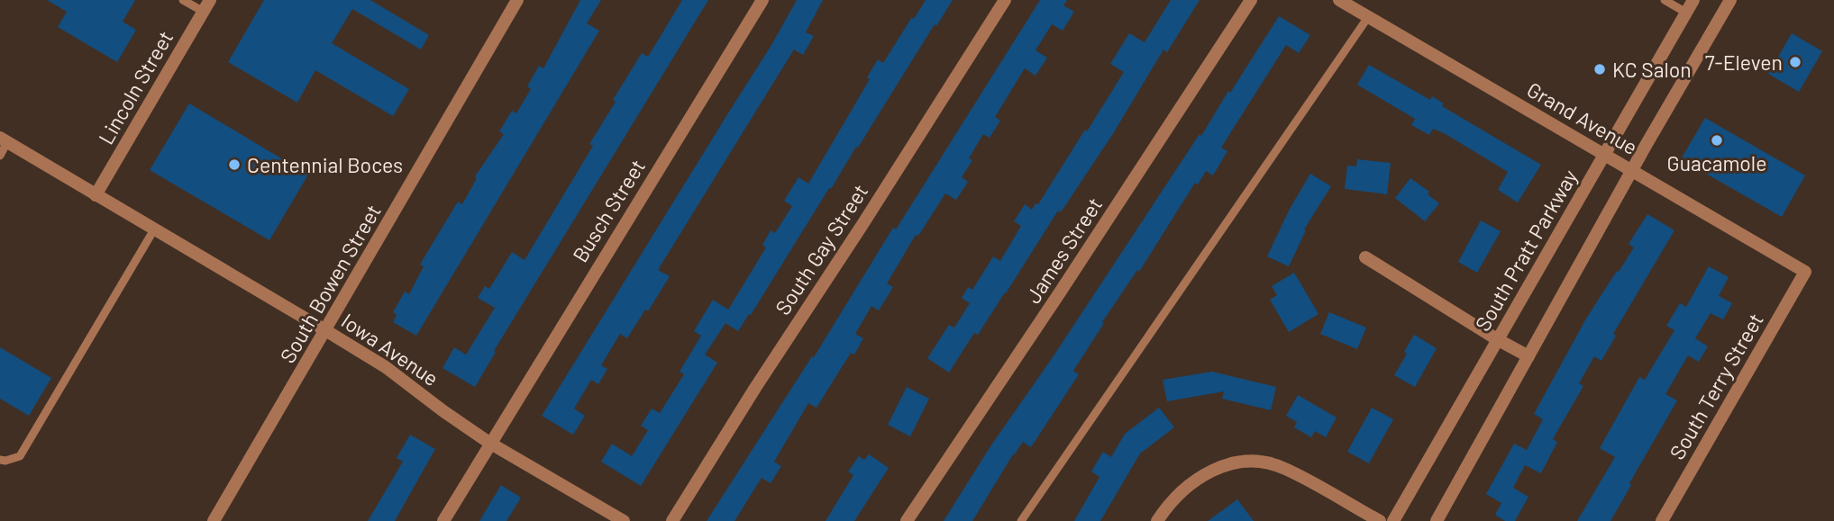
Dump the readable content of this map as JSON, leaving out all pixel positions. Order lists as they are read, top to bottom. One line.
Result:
{"streets":{"street":["Lincoln Street","Grand Avenue","Busch Street","South Gay Street","James Street","South Pratt Parkway","South Bowen Street","Iowa Avenue","South Terry Street"]},"crossings":[["Lincoln Street","Iowa Avenue"],["Grand Avenue","South Pratt Parkway"],["Grand Avenue","South Terry Street"],["Busch Street","Iowa Avenue"],["South Bowen Street","Iowa Avenue"]],"places":["7-Eleven","KC Salon","Guacamole","Centennial Boces"]}
